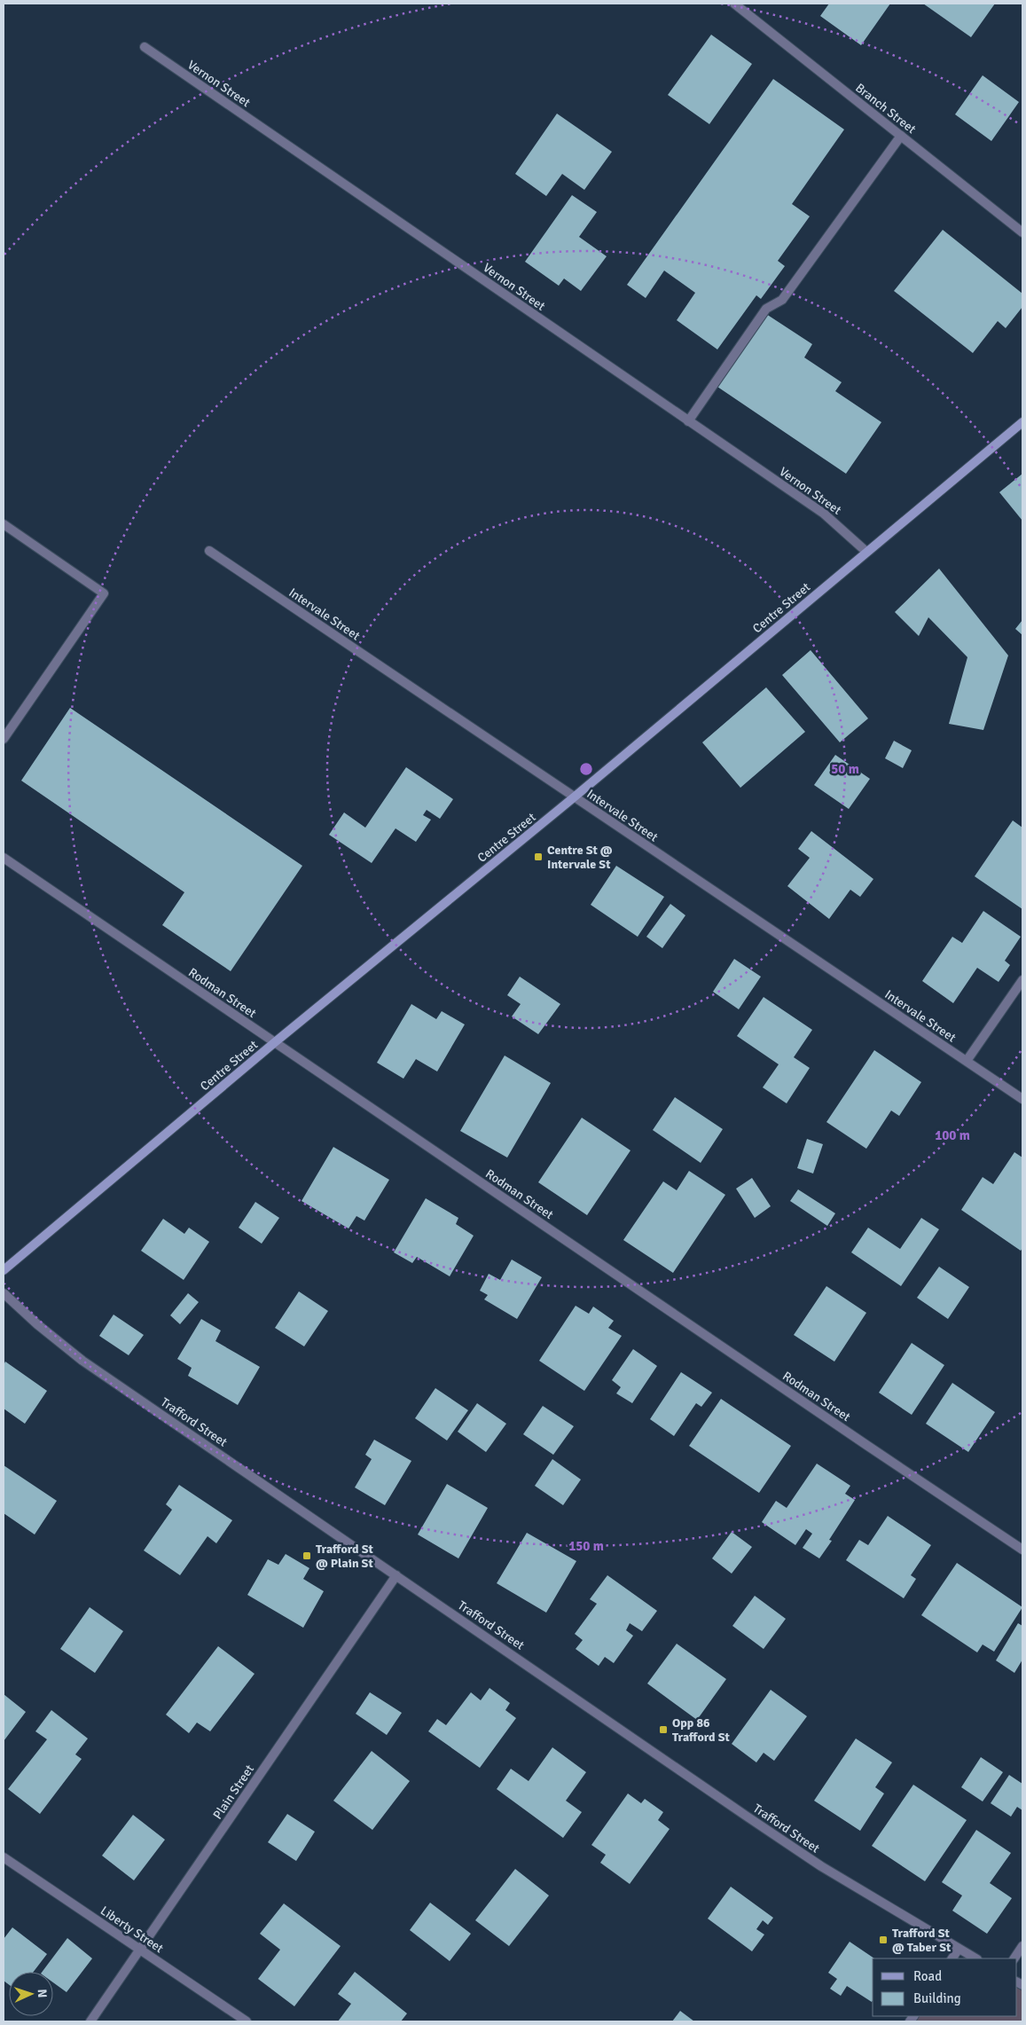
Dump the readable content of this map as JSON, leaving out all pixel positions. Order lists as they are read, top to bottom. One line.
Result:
{"streets":{"main road":["Centre Street"],"street":["Vernon Street","Branch Street","Intervale Street","Rodman Street","Trafford Street","Plain Street","Liberty Street"]},"crossings":[["Vernon Street","Centre Street"],["Centre Street","Intervale Street"],["Centre Street","Rodman Street"],["Trafford Street","Plain Street"],["Plain Street","Liberty Street"]],"places":{"transit":["Centre St @ Intervale St","Trafford St @ Plain St","Opp 86 Trafford St","Trafford St @ Taber St"]},"legend":["Road","Building"],"north":"right","rings":["50 m","100 m","150 m"]}
